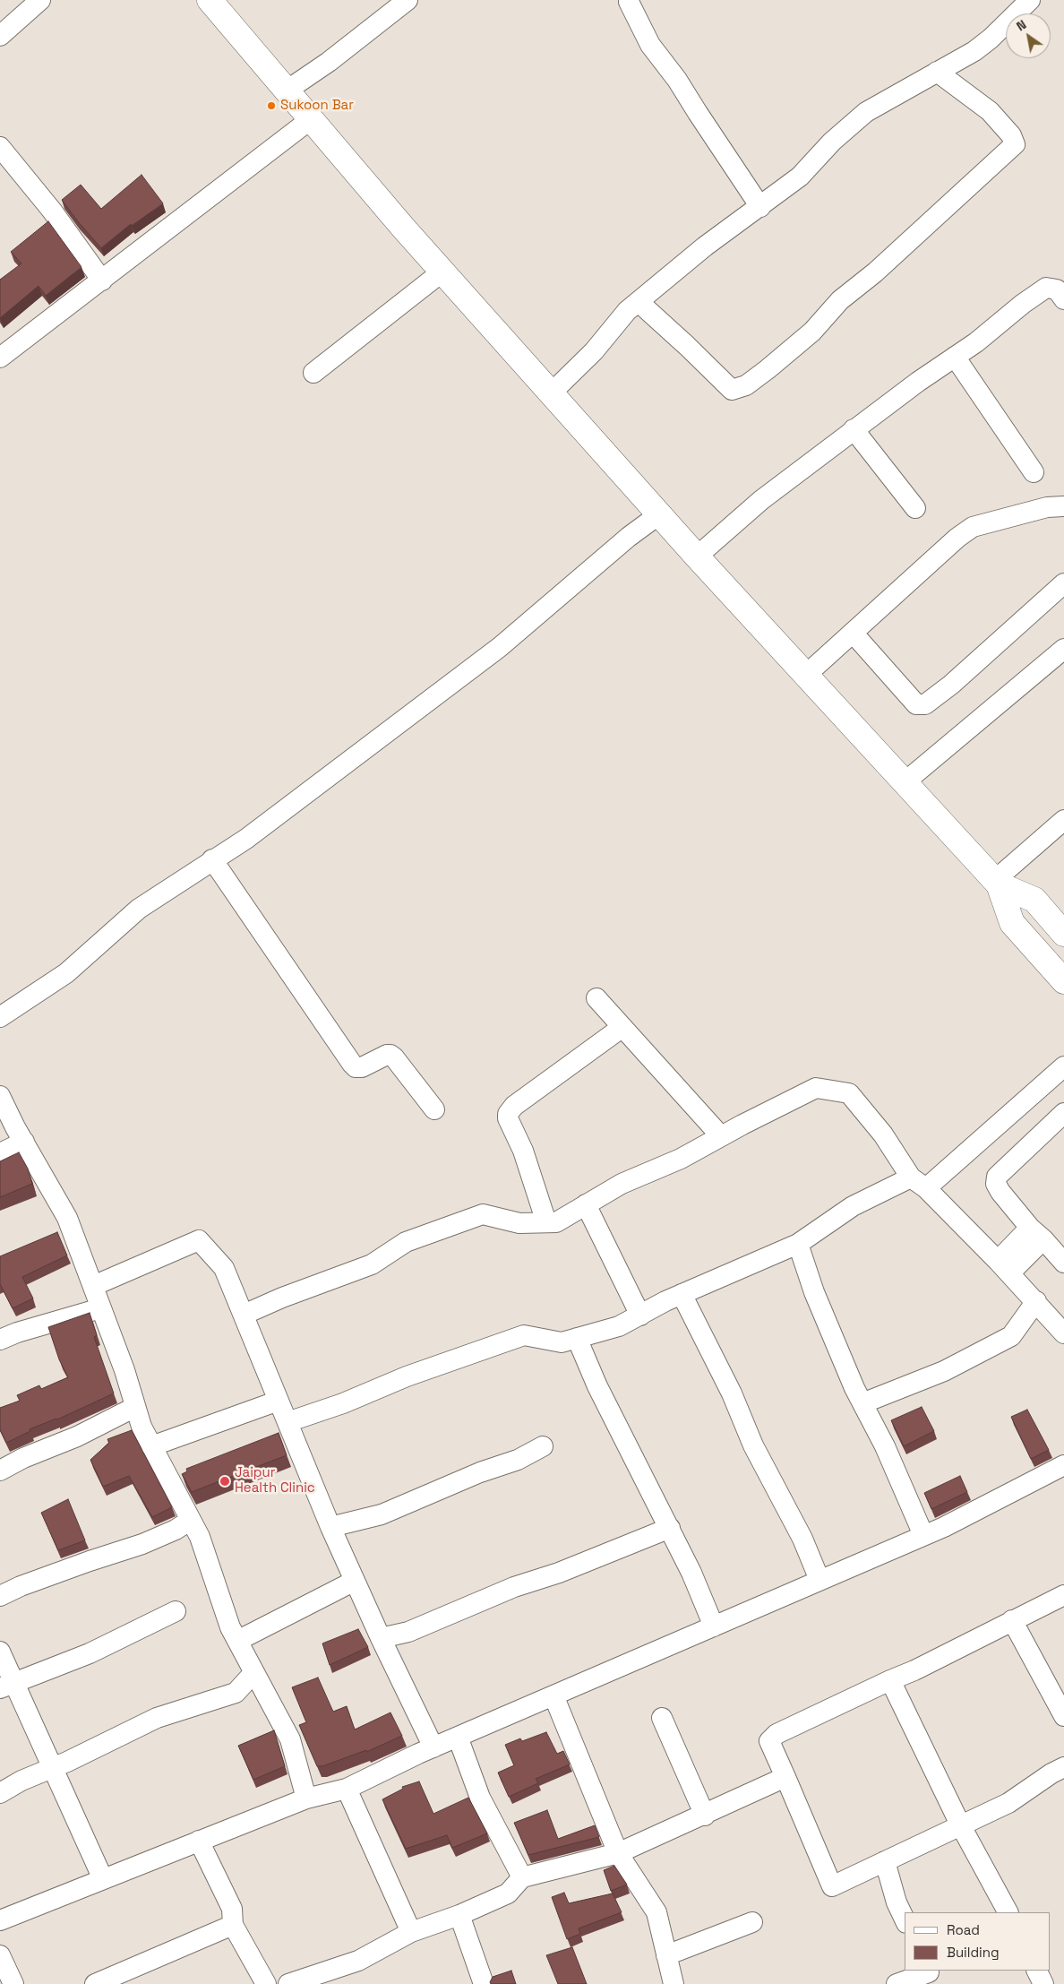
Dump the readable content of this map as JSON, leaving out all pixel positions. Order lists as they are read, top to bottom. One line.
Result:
{"places":["Sukoon Bar","Jaipur Health Clinic"],"legend":["Road","Building"],"north":"top left"}
